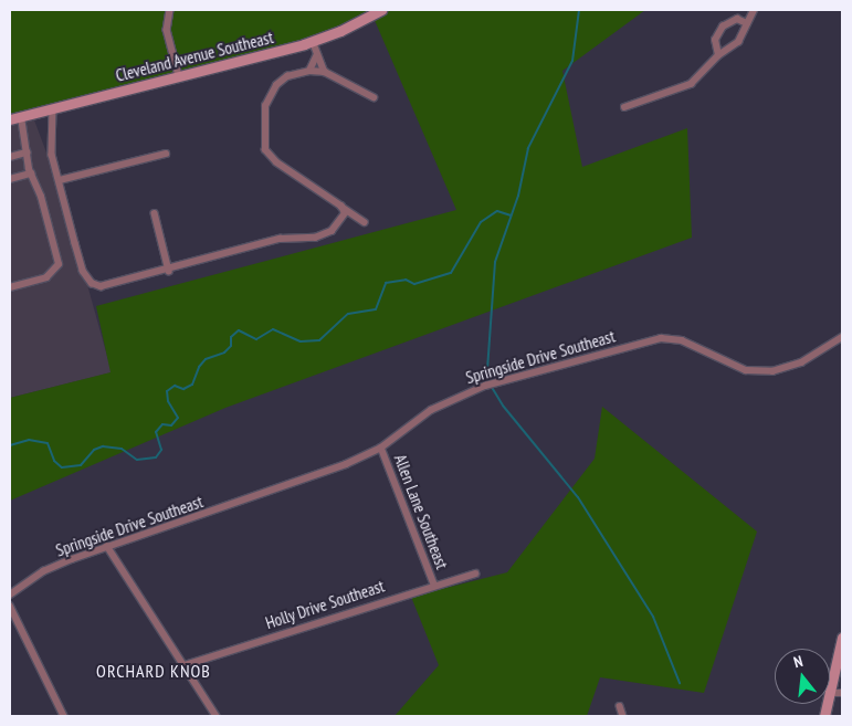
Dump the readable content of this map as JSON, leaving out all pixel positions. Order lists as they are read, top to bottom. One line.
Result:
{"streets":{"main road":["Cleveland Avenue Southeast"],"street":["Springside Drive Southeast","Allen Lane Southeast","Holly Drive Southeast"]},"crossings":[["Springside Drive Southeast","Allen Lane Southeast"],["Allen Lane Southeast","Holly Drive Southeast"]],"districts":["ORCHARD KNOB"],"north":"top"}
